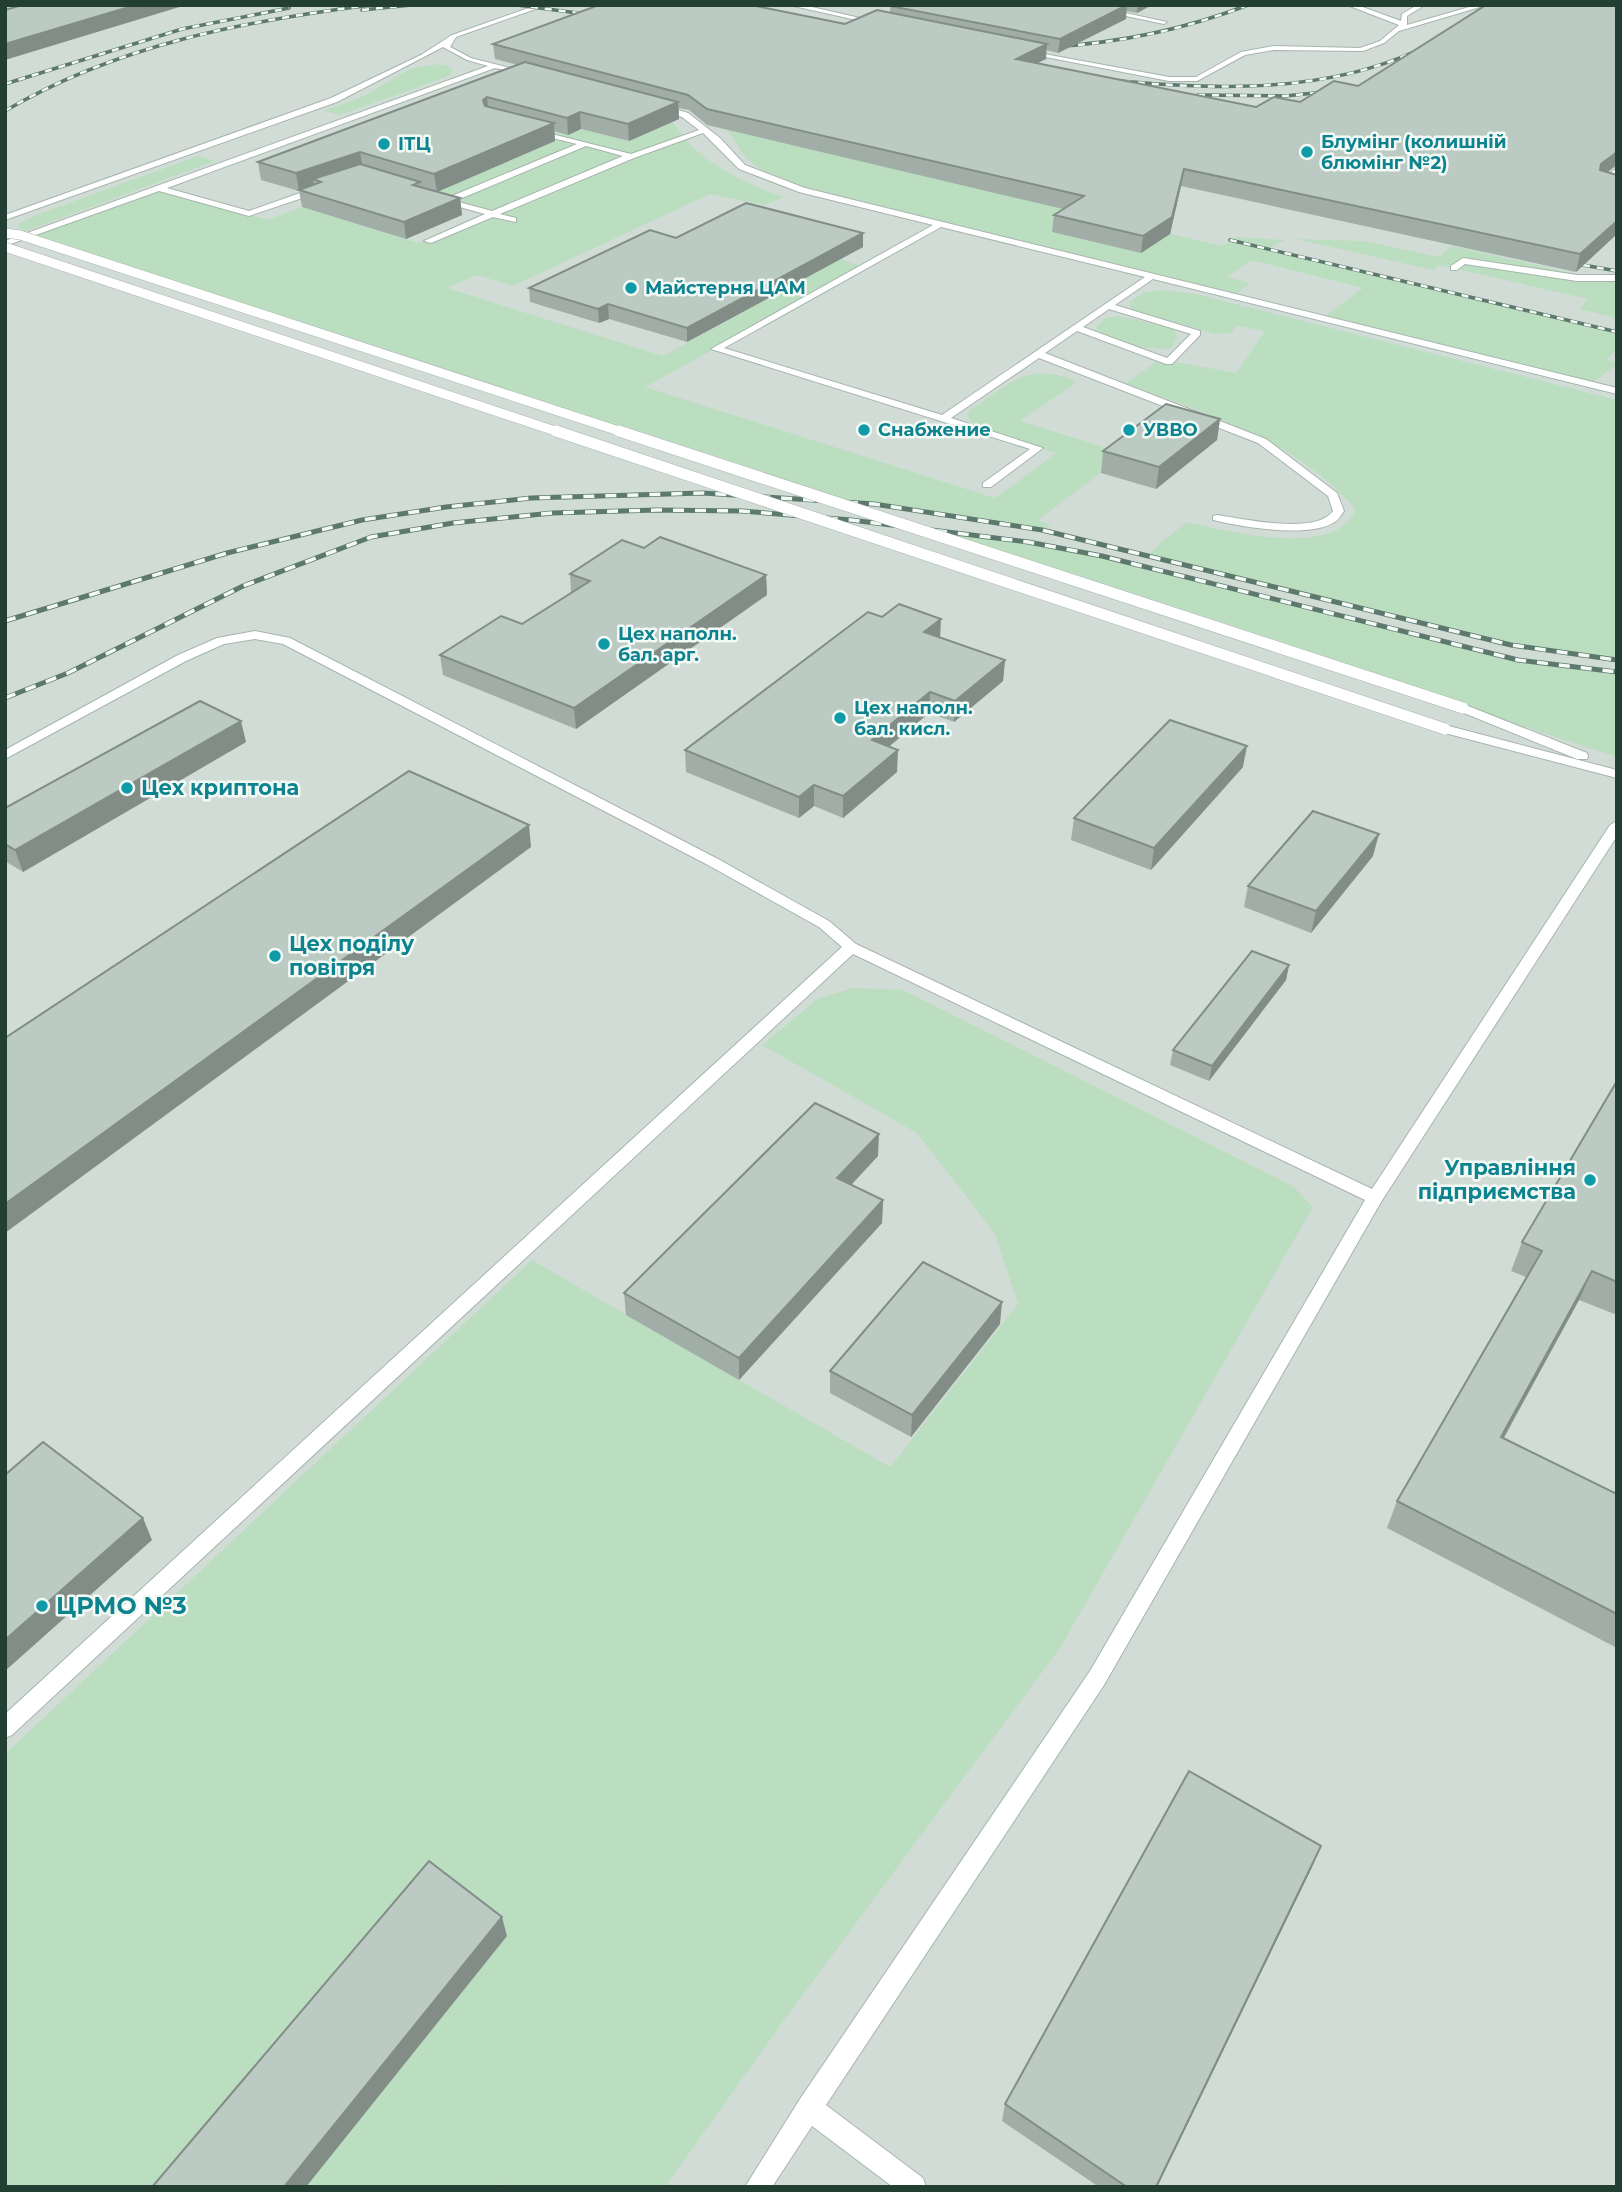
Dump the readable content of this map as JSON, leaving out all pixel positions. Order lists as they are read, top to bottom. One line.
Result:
{"places":["ІТЦ","Блумінг (колишній блюмінг №2)","Майстерня ЦАМ","Снабжение","УВВО","Цех наполн. бал. арг.","Цех наполн. бал. кисл.","Цех криптона","Цех поділу повітря","Управління підприємства","ЦРМО №3"]}
